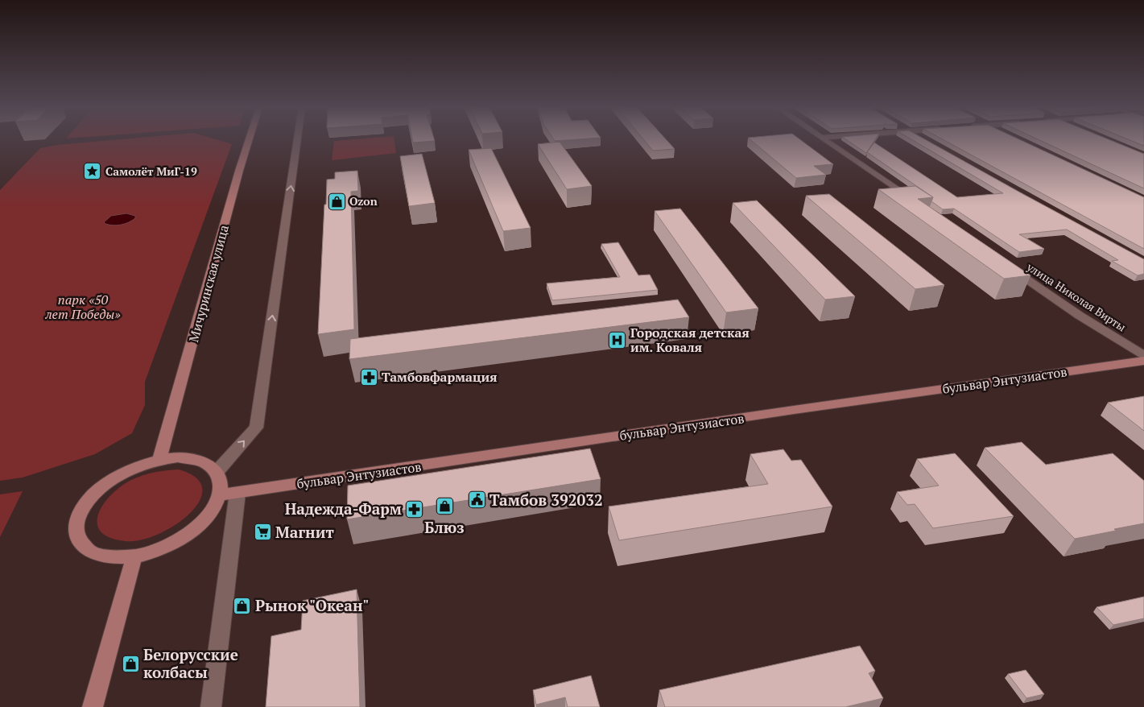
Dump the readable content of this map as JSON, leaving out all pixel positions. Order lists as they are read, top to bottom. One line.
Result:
{"streets":{"main road":["Мичуринская улица","бульвар Энтузиастов"],"street":["улица Николая Вирты"]},"crossings":[["Мичуринская улица","бульвар Энтузиастов"]],"parks":["парк «50 лет Победы»"],"places":{"place":["Самолёт МиГ-19"],"shop":["Ozon","Блюз","Рынок \"Океан\"","Белорусские колбасы"],"hospital":["Городская детская им. Коваля"],"pharmacy":["Тамбовфармация","Надежда-Фарм"],"public building":["Тамбов 392032"],"supermarket":["Магнит"]}}
